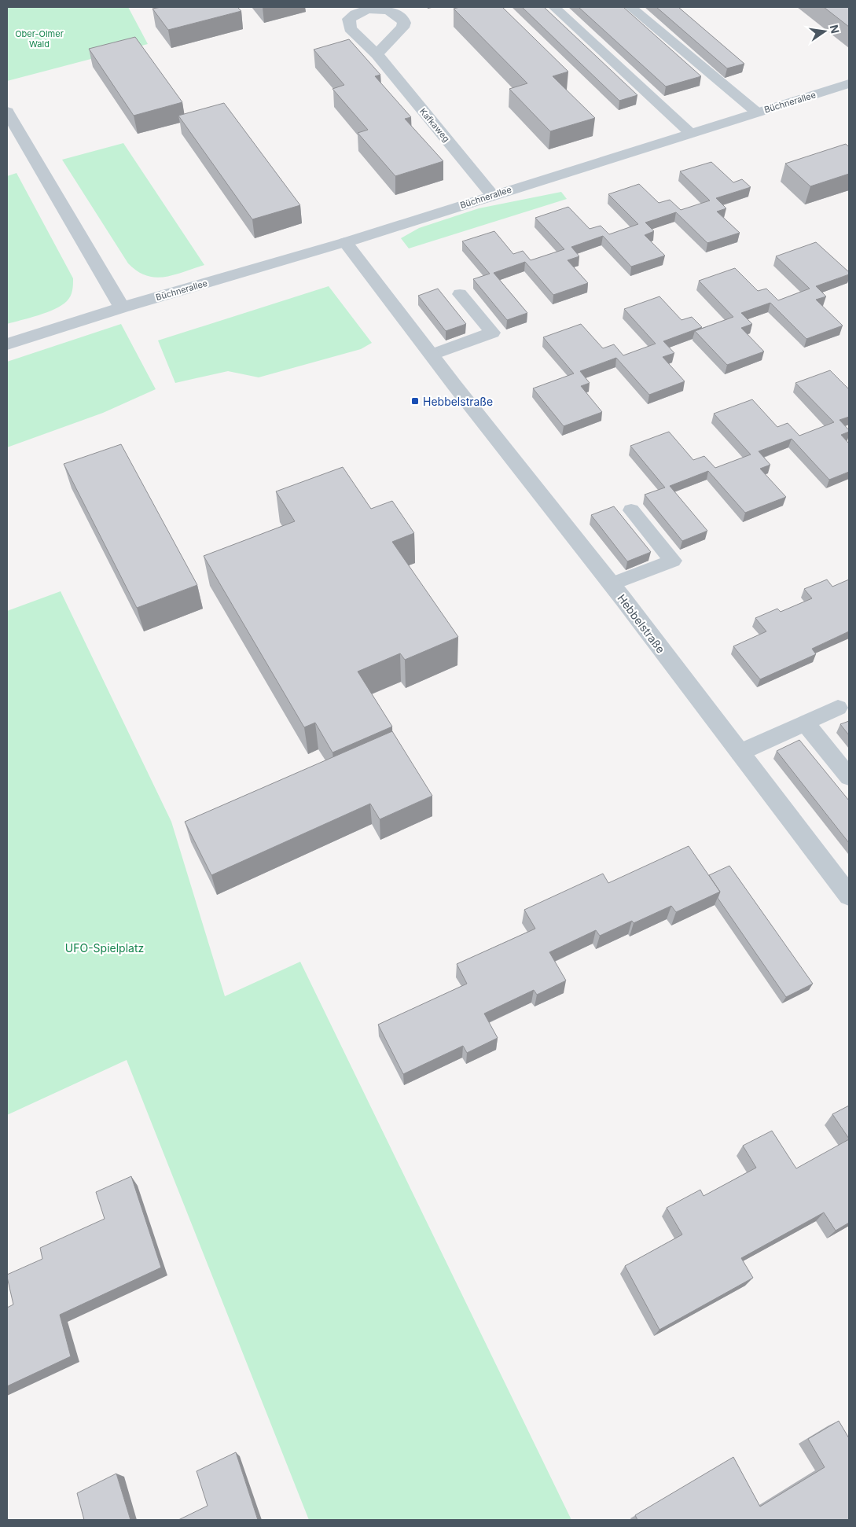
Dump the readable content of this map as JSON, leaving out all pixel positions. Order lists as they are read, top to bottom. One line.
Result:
{"streets":{"street":["Büchnerallee","Kafkaweg","Hebbelstraße"]},"crossings":[["Büchnerallee","Kafkaweg"],["Büchnerallee","Hebbelstraße"]],"parks":["Ober-Olmer Wald","UFO-Spielplatz"],"places":{"transit":["Hebbelstraße"]},"north":"right"}
